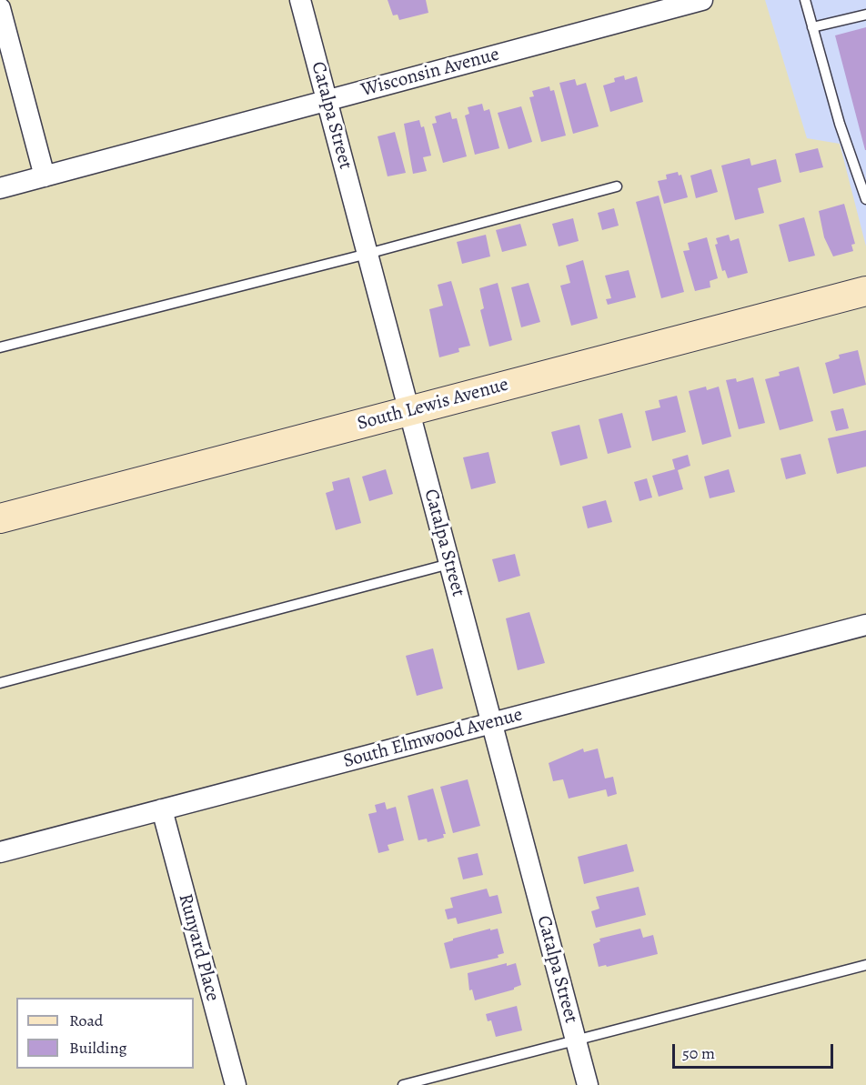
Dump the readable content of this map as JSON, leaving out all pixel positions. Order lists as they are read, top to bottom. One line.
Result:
{"streets":{"main road":["South Lewis Avenue"],"street":["Wisconsin Avenue","Catalpa Street","South Elmwood Avenue","Runyard Place"]},"crossings":[["Wisconsin Avenue","Catalpa Street"],["Catalpa Street","South Lewis Avenue"],["Catalpa Street","South Elmwood Avenue"],["South Elmwood Avenue","Runyard Place"]],"legend":["Road","Building"],"scale_bar":"50 m"}
